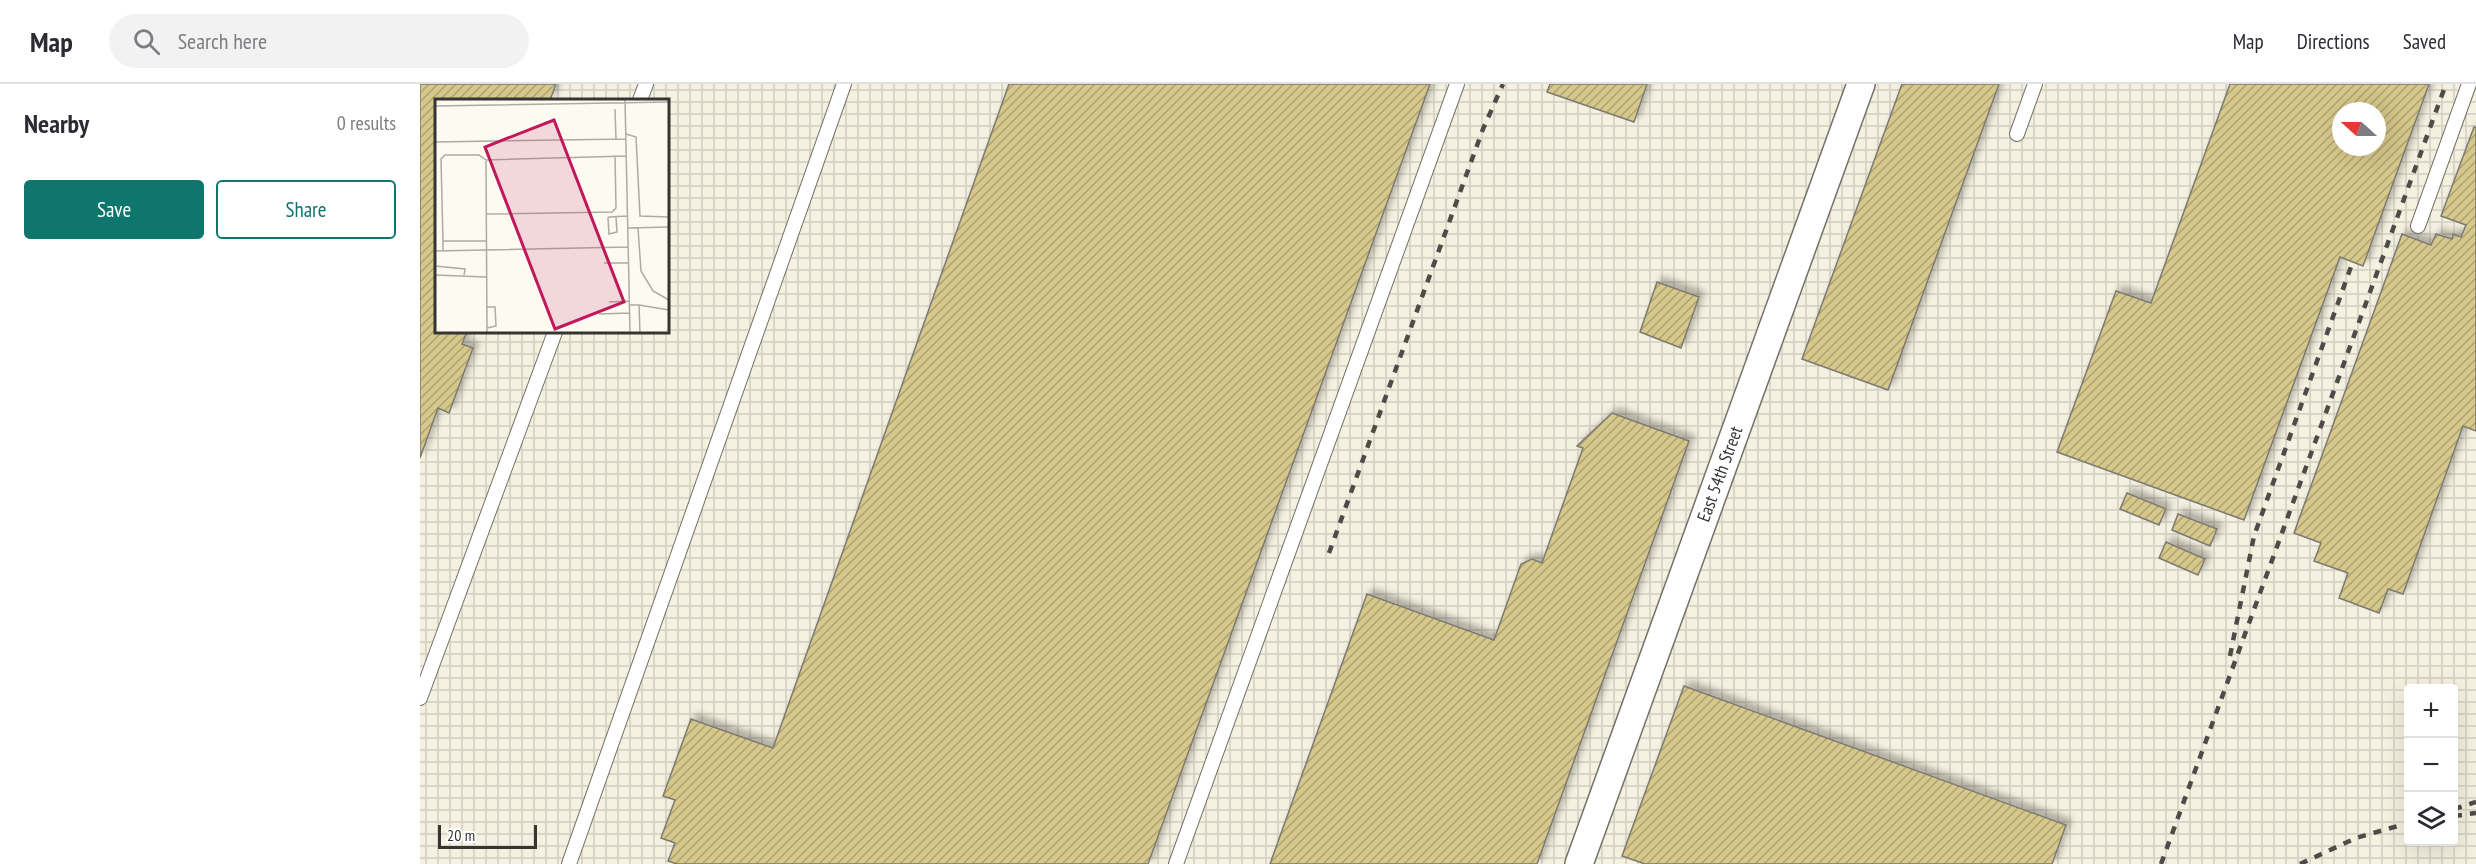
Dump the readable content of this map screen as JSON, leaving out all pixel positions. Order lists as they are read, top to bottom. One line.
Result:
{"streets":{"street":["East 54th Street"]},"scale_bar":"20 m","north":"left","page":{"header":"Map","search":"Search here","nav":["Map","Directions","Saved"],"heading":["Nearby","0 results"],"buttons":["Save","Share"],"map_buttons":["+","−"],"scale":"20 m"}}
